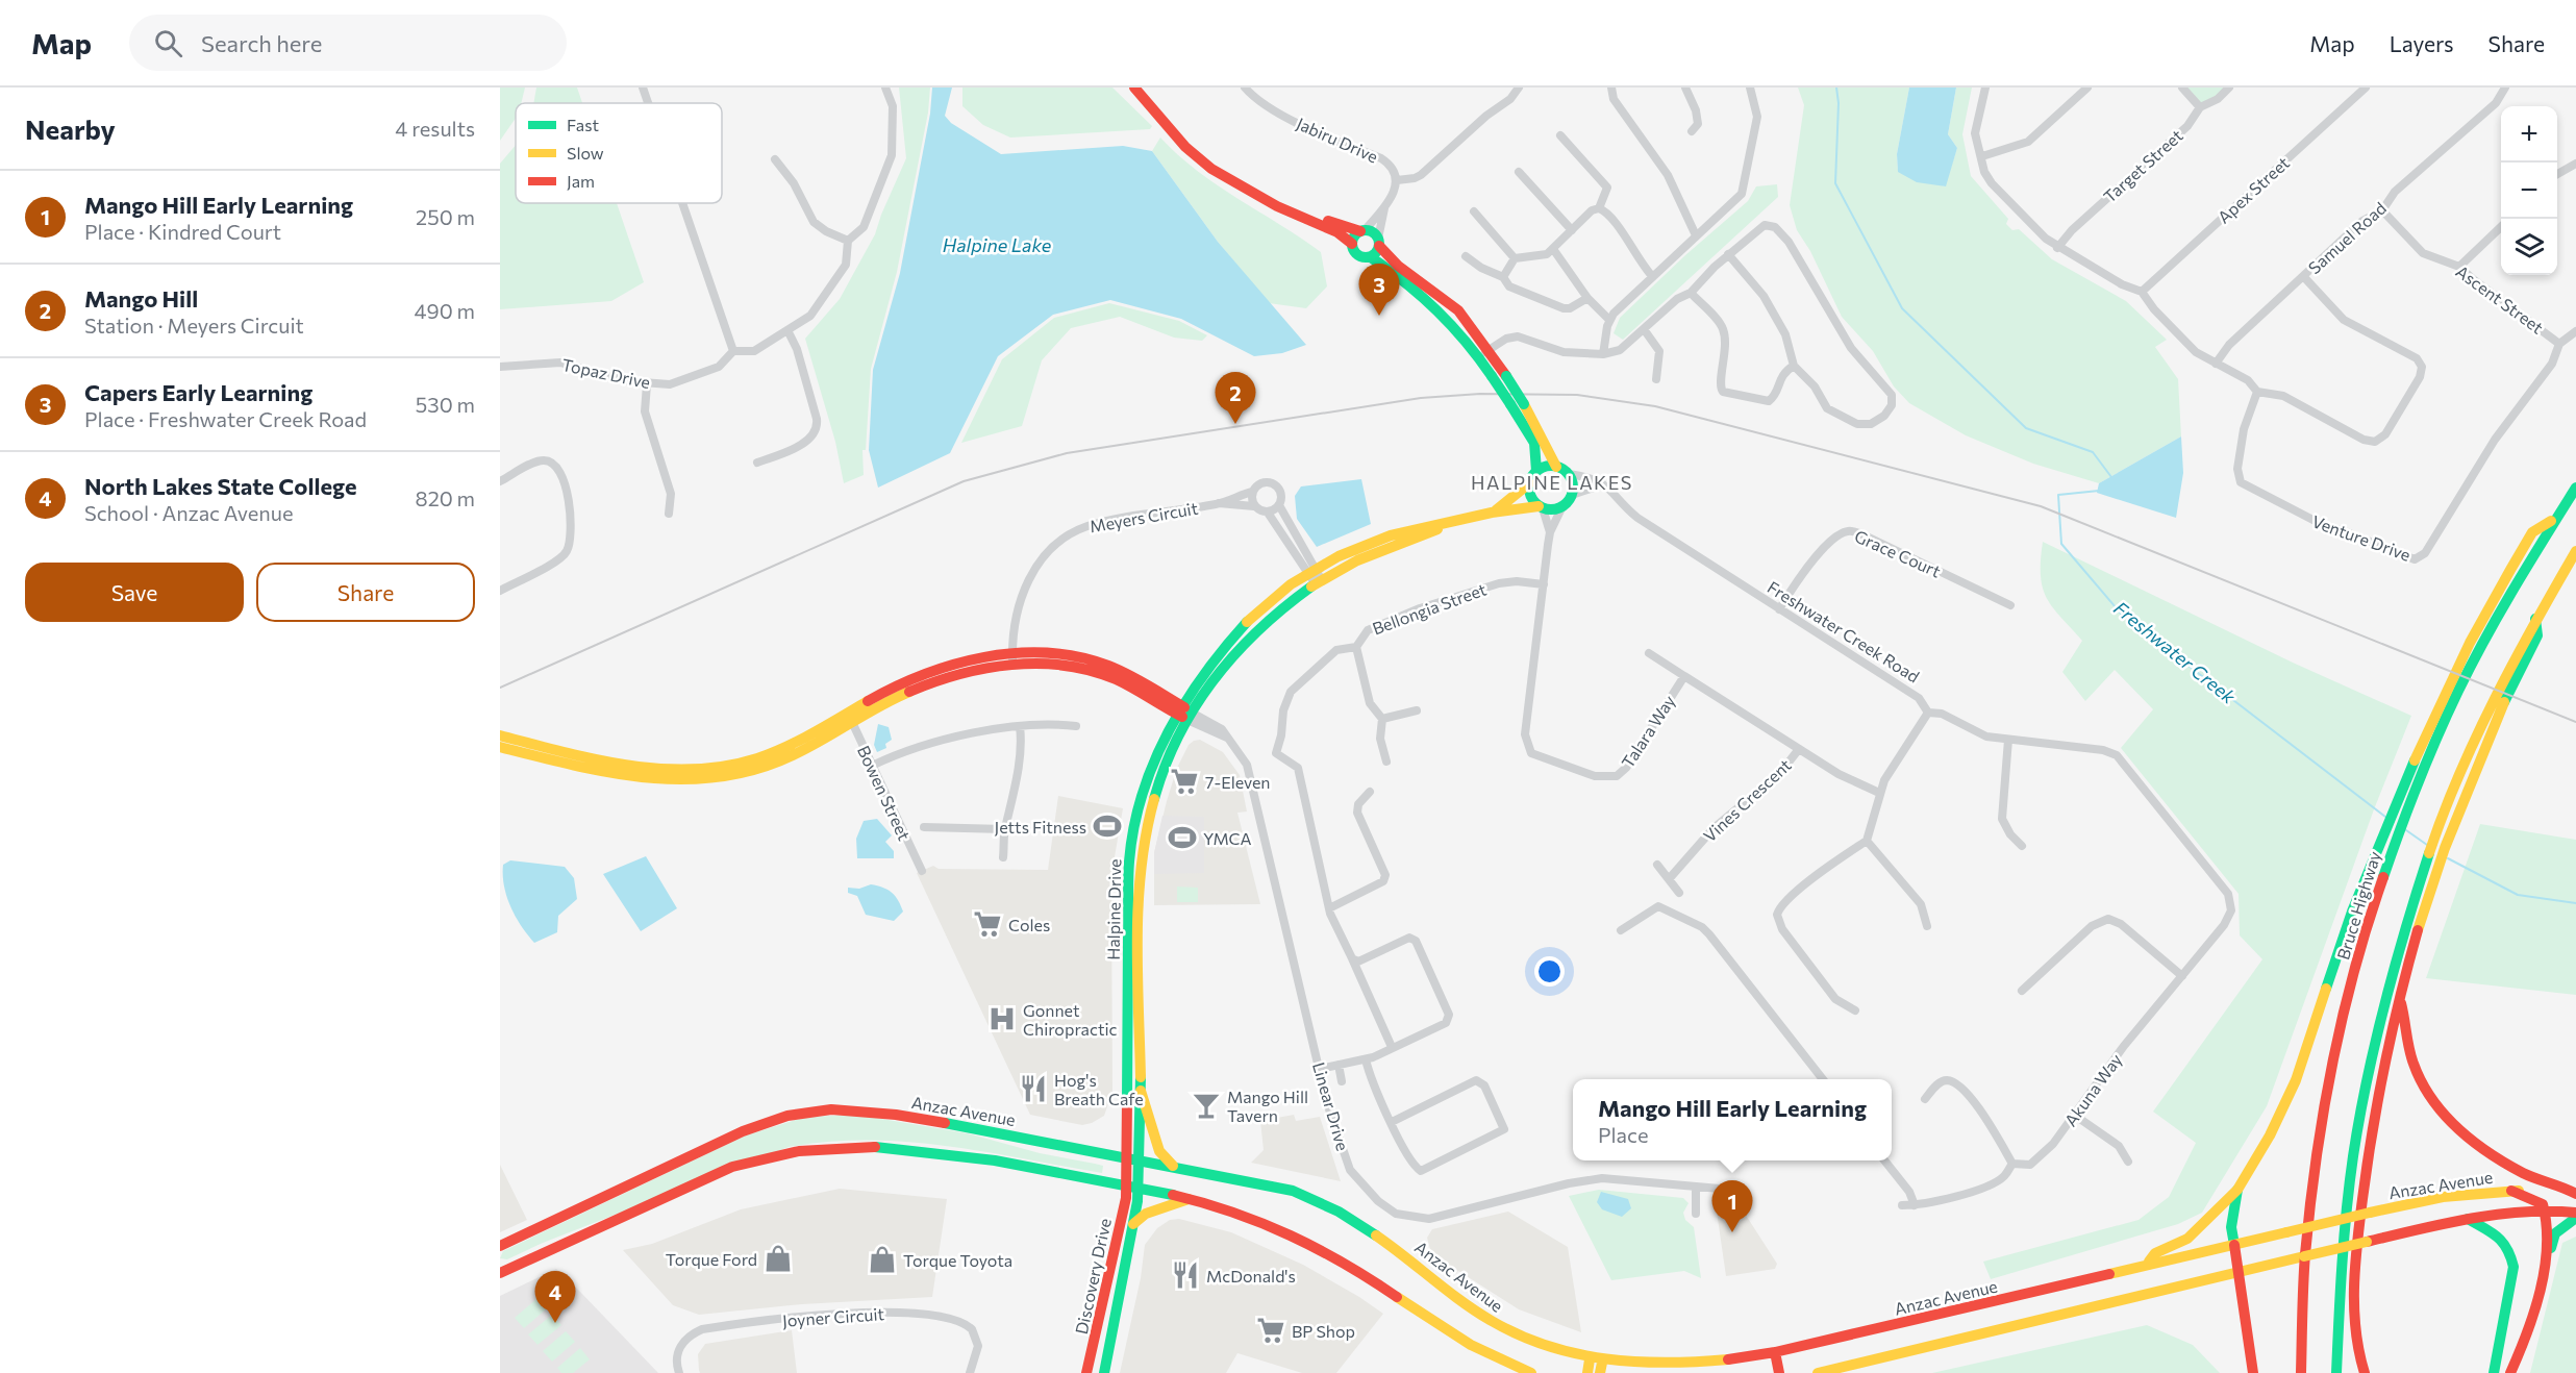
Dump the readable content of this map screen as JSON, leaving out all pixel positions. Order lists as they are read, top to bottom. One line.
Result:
{"streets":{"main road":["Bruce Highway","Halpine Drive","Anzac Avenue","Discovery Drive"],"street":["Jabiru Drive","Target Street","Apex Street","Samuel Road","Ascent Street","Topaz Drive","Meyers Circuit","Venture Drive","Grace Court","Bellongia Street","Freshwater Creek Road","Talara Way","Bowen Street","Vines Crescent","Akuna Way","Linear Drive","Joyner Circuit"]},"crossings":[["Samuel Road","Ascent Street"],["Ascent Street","Venture Drive"],["Grace Court","Freshwater Creek Road"],["Bellongia Street","Talara Way"],["Freshwater Creek Road","Talara Way"],["Freshwater Creek Road","Halpine Drive"],["Freshwater Creek Road","Akuna Way"],["Talara Way","Vines Crescent"],["Talara Way","Halpine Drive"],["Halpine Drive","Linear Drive"],["Halpine Drive","Anzac Avenue"],["Halpine Drive","Discovery Drive"],["Anzac Avenue","Discovery Drive"]],"districts":["HALPINE LAKES"],"water":["Halpine Lake","Freshwater Creek"],"places":{"supermarket":["7-Eleven","Coles","BP Shop"],"sports":["Jetts Fitness","YMCA"],"hospital":["Gonnet Chiropractic"],"restaurant":["Hog's Breath Cafe","McDonald's"],"bar":["Mango Hill Tavern"],"shop":["Torque Ford","Torque Toyota"]},"legend":["Fast","Slow","Jam"],"page":{"header":"Map","search":"Search here","nav":["Map","Layers","Share"],"heading":["Nearby","4 results"],"map_buttons":["+","−"],"list":[{"mark":"1","name":"Mango Hill Early Learning","note":"Place · Kindred Court","value":"250 m"},{"mark":"2","name":"Mango Hill","note":"Station · Meyers Circuit","value":"490 m"},{"mark":"3","name":"Capers Early Learning","note":"Place · Freshwater Creek Road","value":"530 m"},{"mark":"4","name":"North Lakes State College","note":"School · Anzac Avenue","value":"820 m"}],"pins":["3","2","1","4"],"buttons":["Save","Share"],"popup":["Mango Hill Early Learning","Place"]}}
